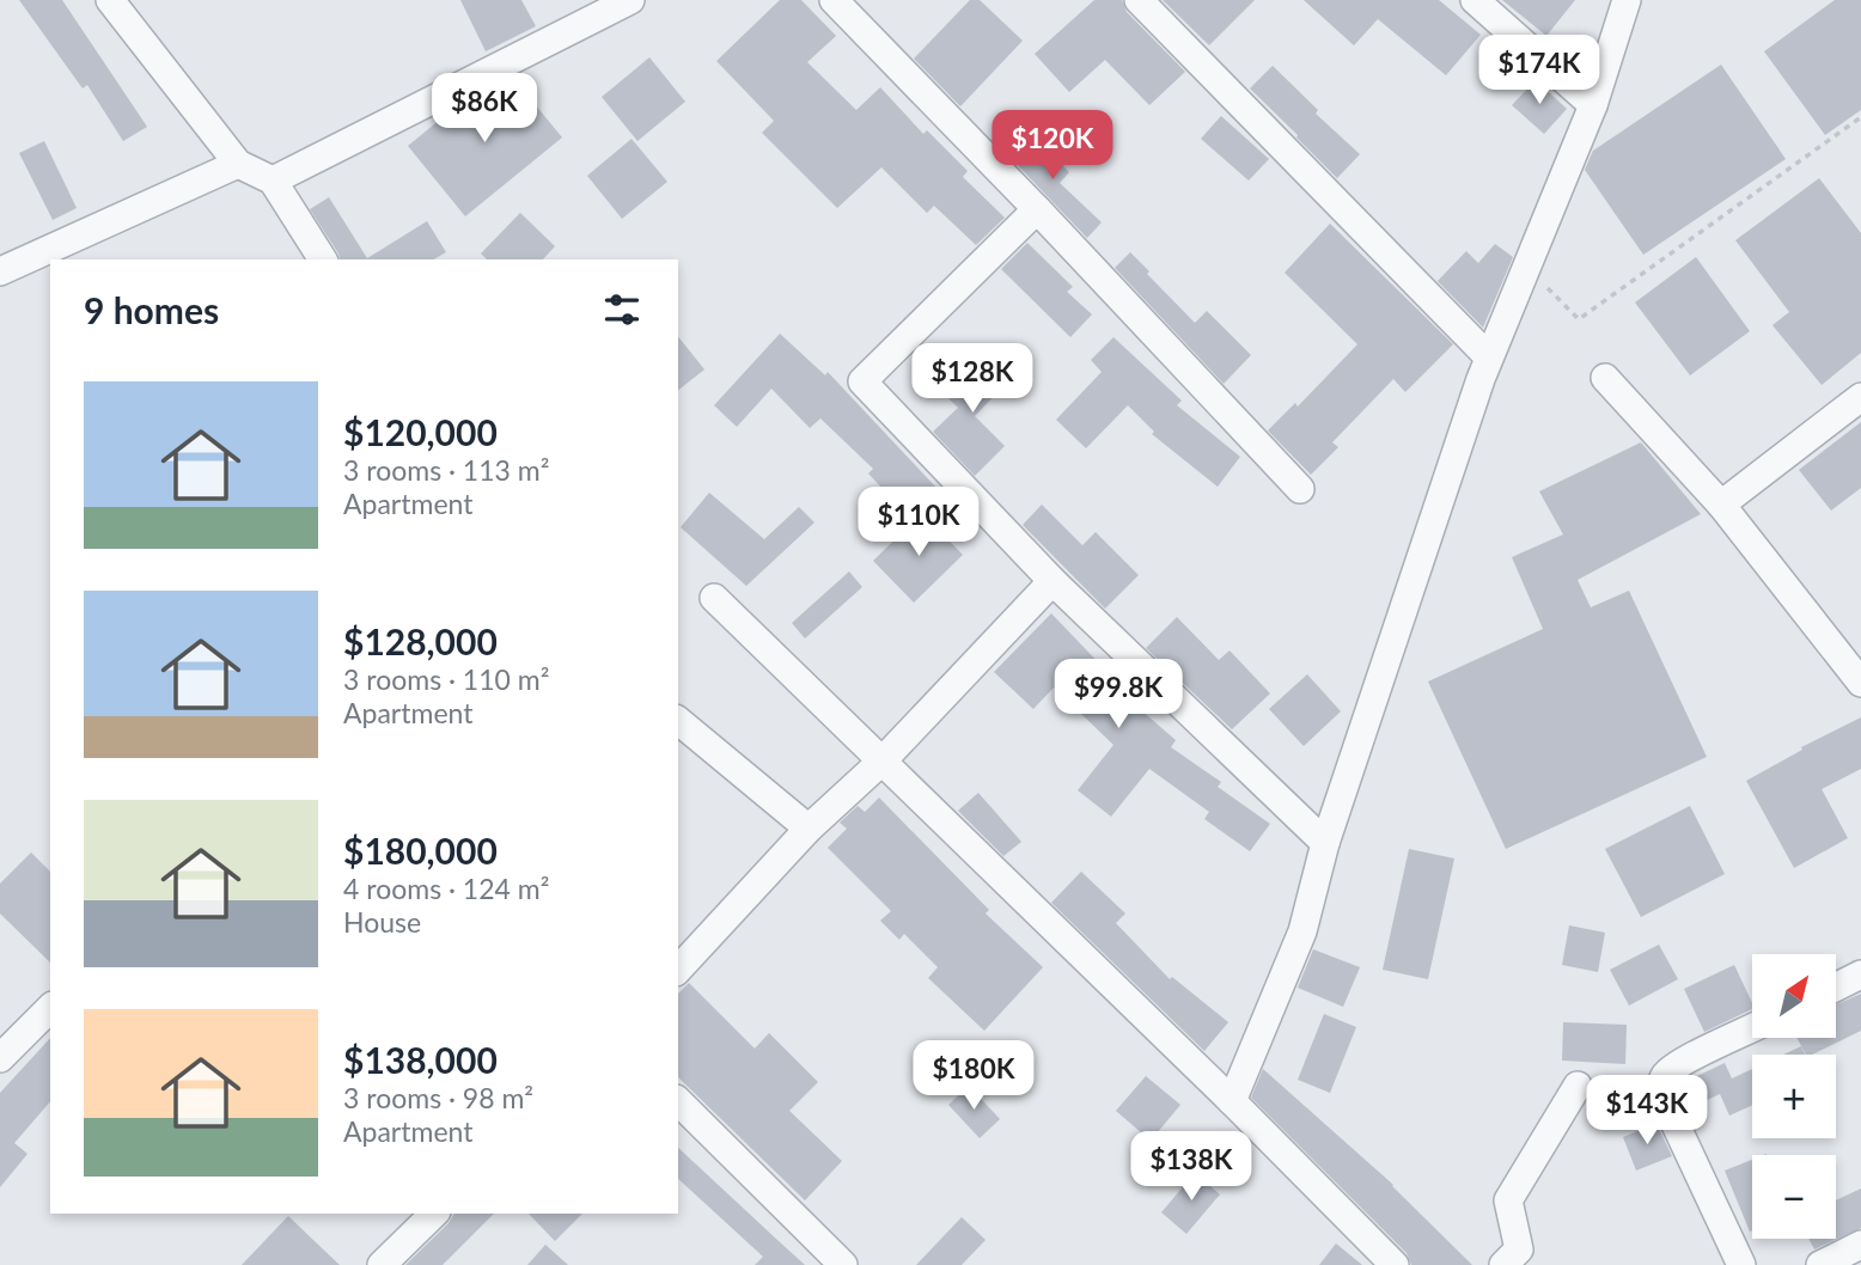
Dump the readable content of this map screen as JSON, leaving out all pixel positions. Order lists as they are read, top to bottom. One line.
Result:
{"north":"top right","page":{"price":["$174K","$86K","$120K","$128K","$110K","$99.8K","$180K","$143K","$138K"],"heading":"9 homes","list":[{"name":"$120,000","note":"3 rooms · 113 m² · Apartment"},{"name":"$128,000","note":"3 rooms · 110 m² · Apartment"},{"name":"$180,000","note":"4 rooms · 124 m² · House"},{"name":"$138,000","note":"3 rooms · 98 m² · Apartment"}],"map_buttons":["+","−"]}}
